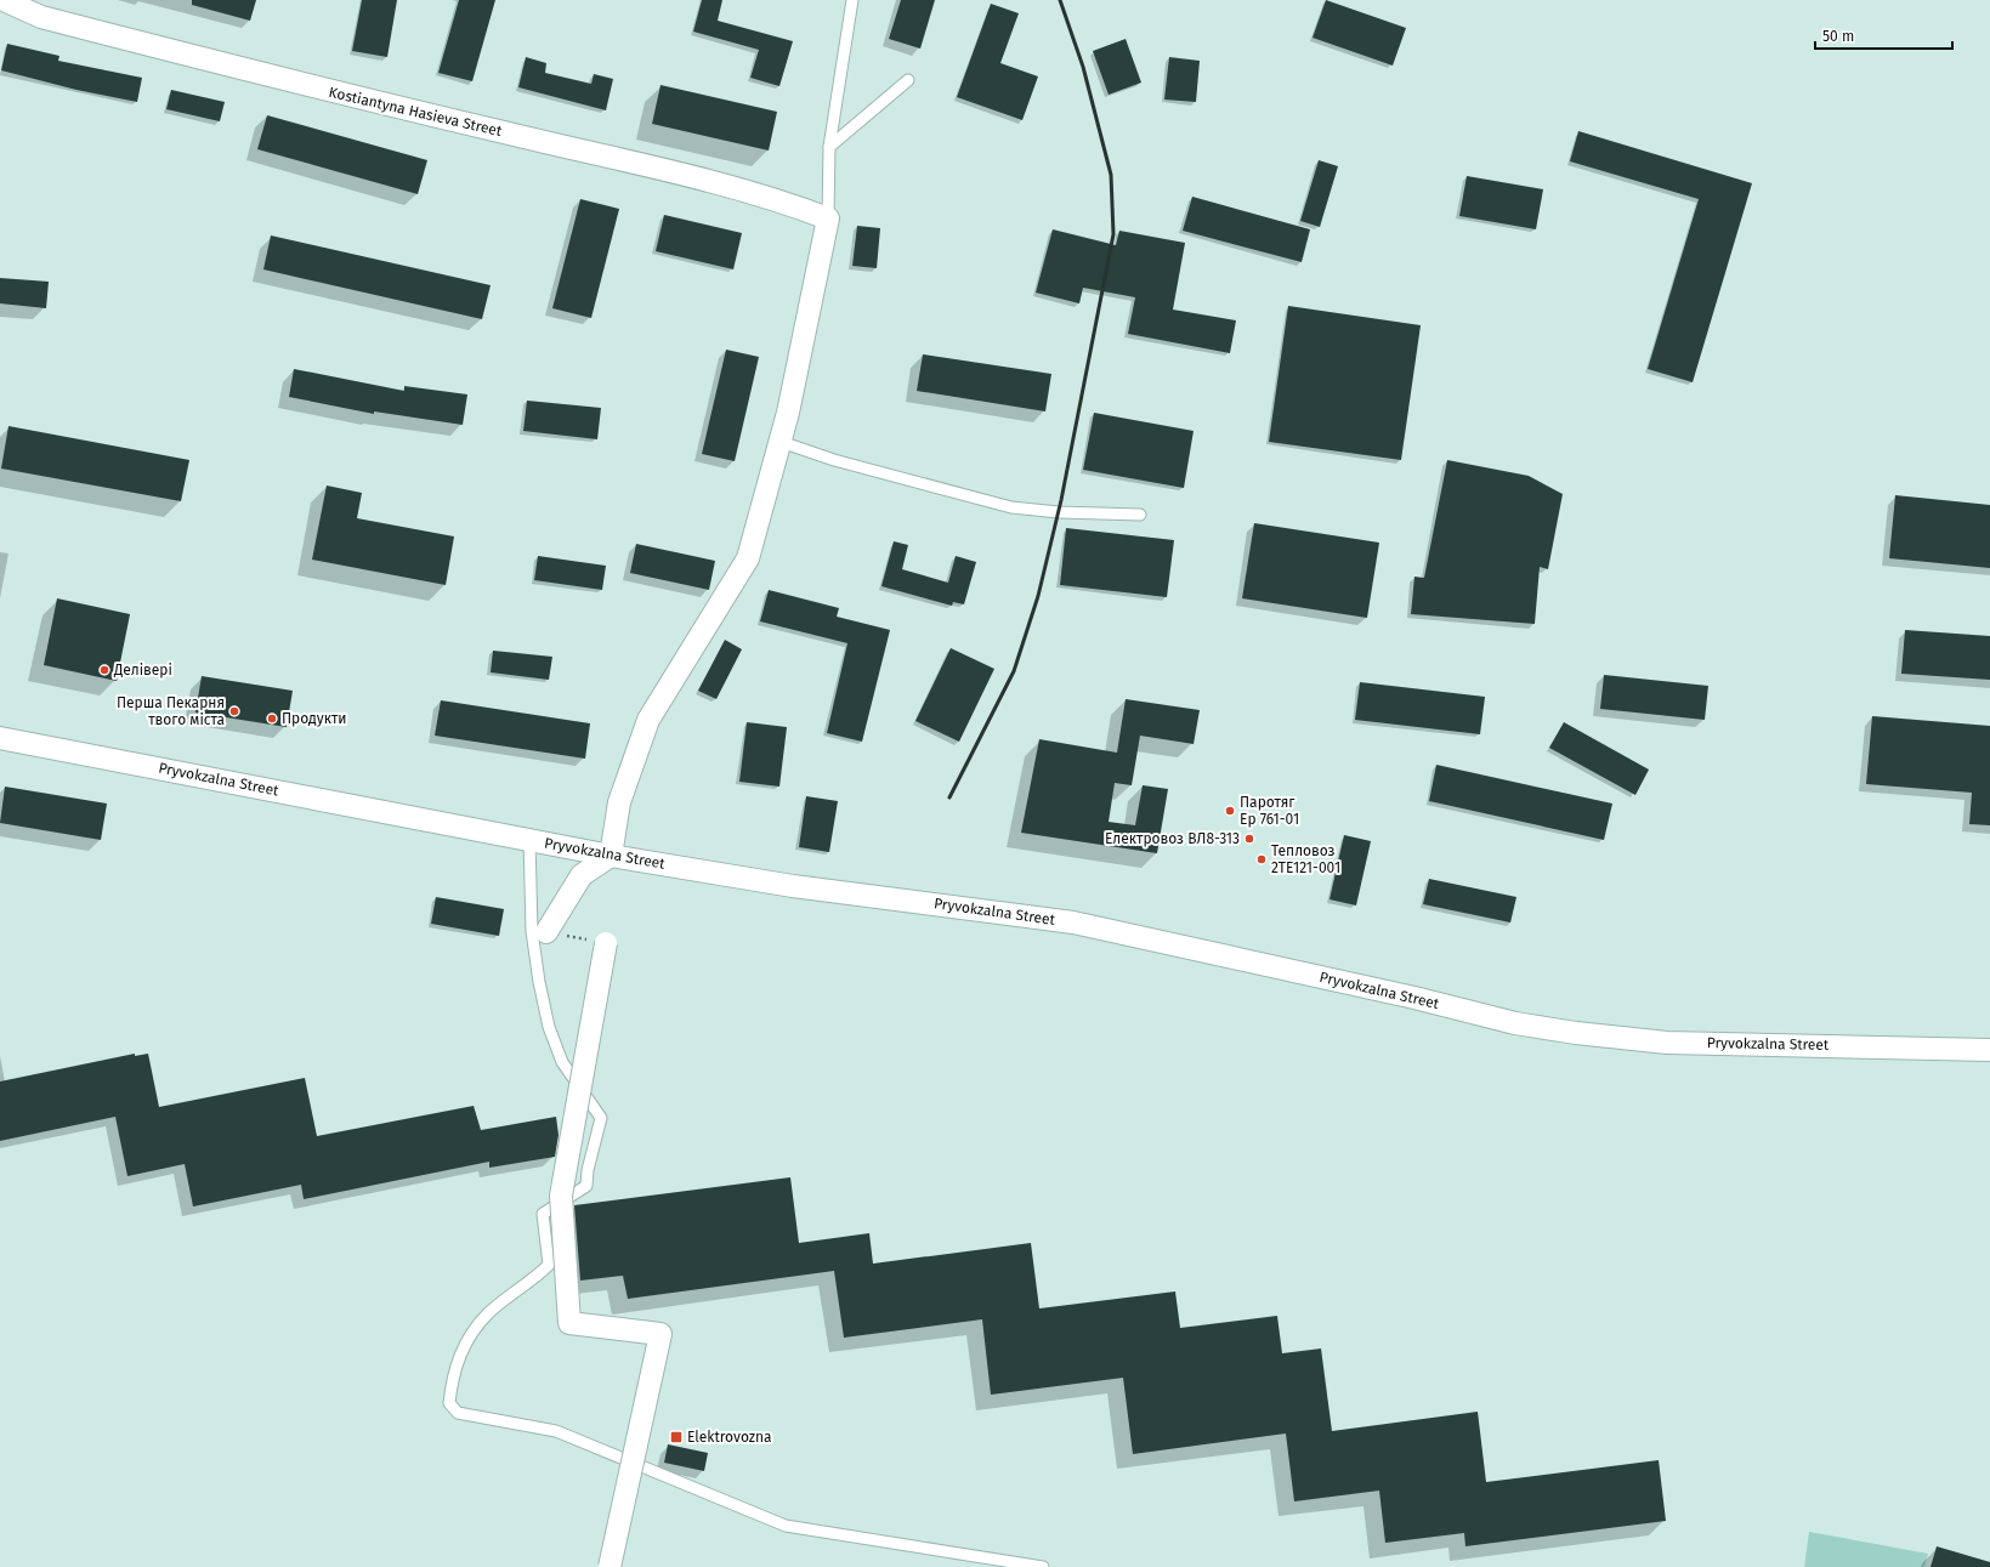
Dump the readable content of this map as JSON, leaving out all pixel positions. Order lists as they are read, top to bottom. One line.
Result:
{"streets":{"street":["Kostiantyna Hasieva Street","Pryvokzalna Street"]},"places":{"other":["Делівері","Перша Пекарня твого мiста","Продукти","Паротяг Ер 761-01","Електровоз ВЛ8-313","Тепловоз 2ТЕ121-001"],"transit":["Elektrovozna"]},"scale_bar":"50 m"}
